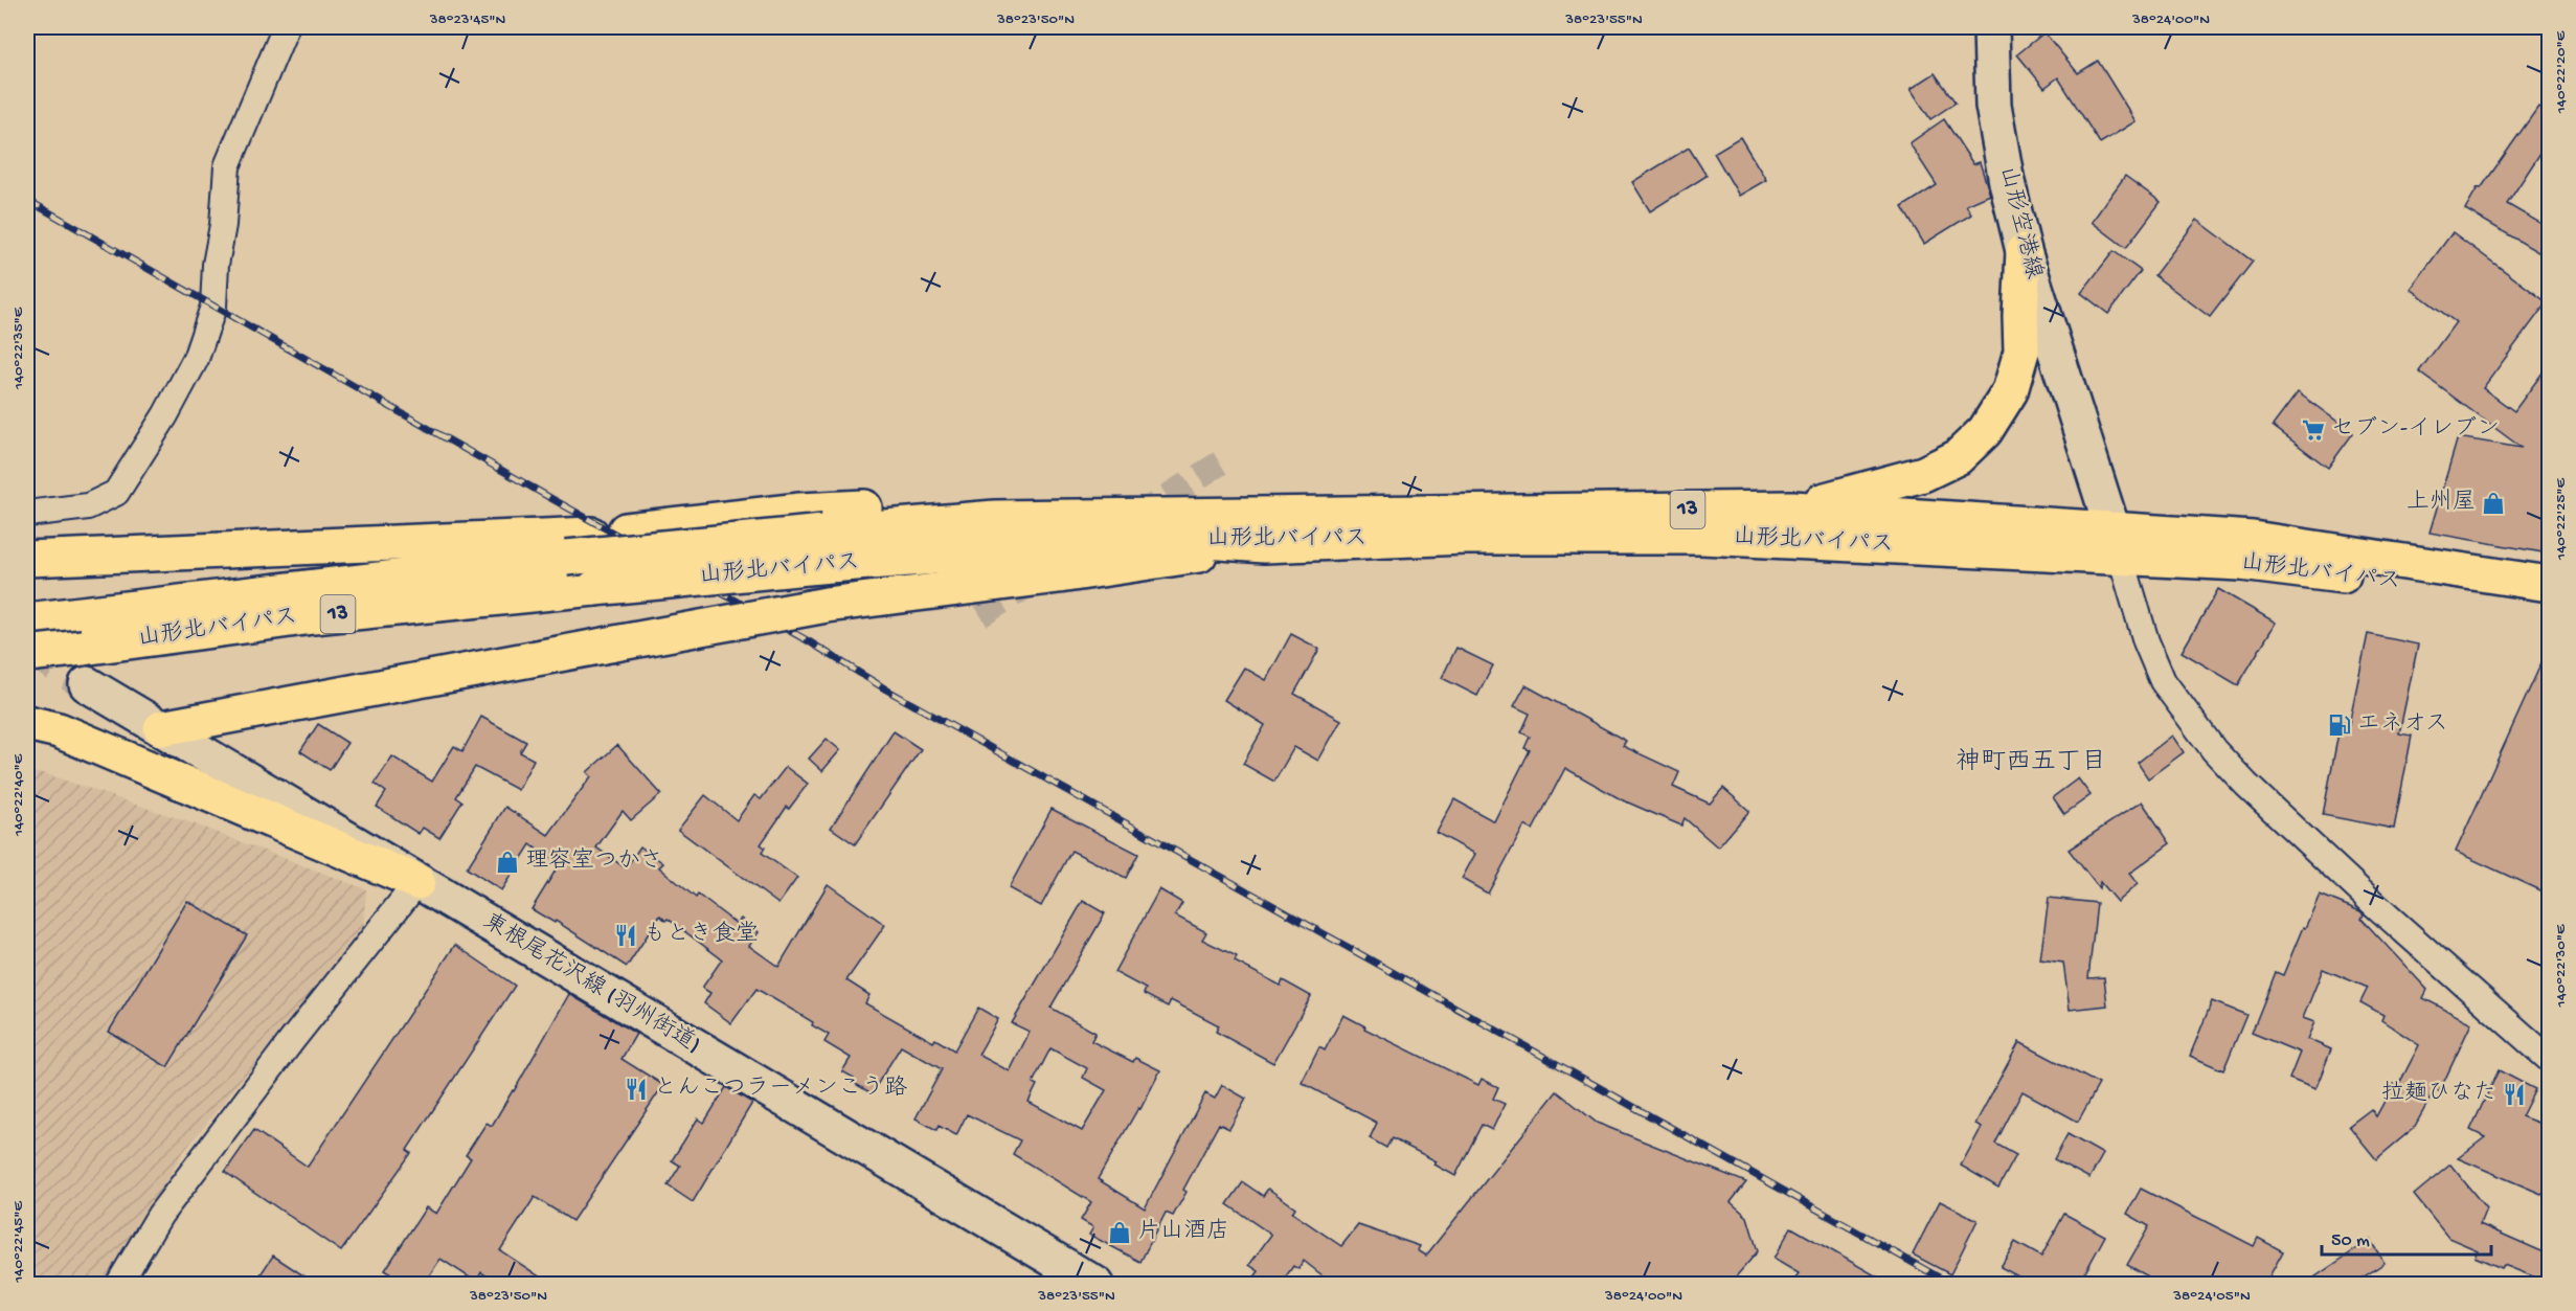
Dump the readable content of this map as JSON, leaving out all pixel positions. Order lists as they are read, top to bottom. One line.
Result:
{"streets":{"highway":["13","山形北バイパス"],"main road":["山形空港線","東根尾花沢線 (羽州街道)"]},"crossings":[["山形空港線","山形北バイパス"]],"districts":["神町西五丁目"],"places":{"supermarket":["セブン-イレブン"],"shop":["上州屋","理容室つかさ","片山酒店"],"fuel station":["エネオス"],"restaurant":["もとき食堂","とんこつラーメンこう路","拉麺ひなた"]},"scale_bar":"50 m","coordinates":["38°23'45\"N","38°23'50\"N","38°23'55\"N","38°24'00\"N","140°22'20\"E","140°22'35\"E","140°22'25\"E","140°22'40\"E","140°22'30\"E","140°22'45\"E","38°24'05\"N"]}
